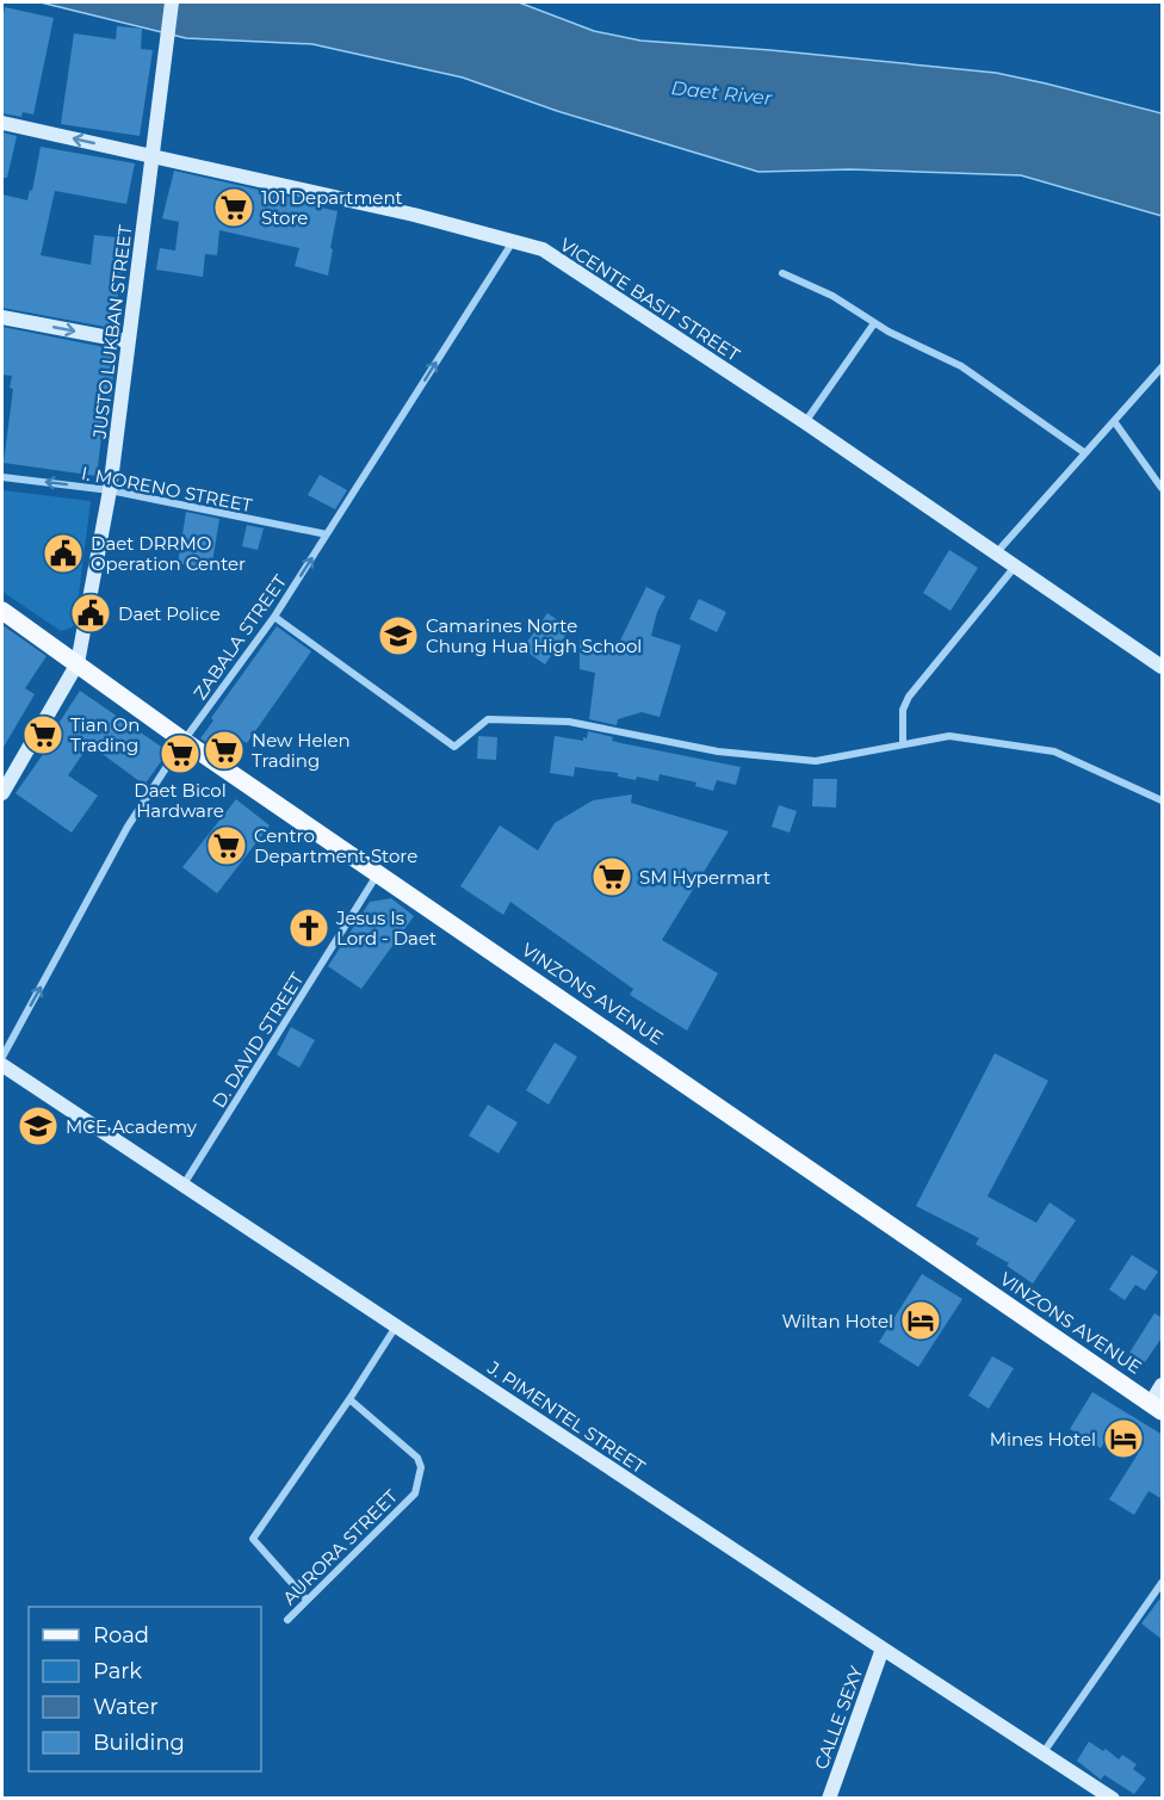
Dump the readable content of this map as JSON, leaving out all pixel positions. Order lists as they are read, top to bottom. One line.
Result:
{"streets":{"main road":["VINZONS AVENUE"],"street":["VICENTE BASIT STREET","JUSTO LUKBAN STREET","I. MORENO STREET","ZABALA STREET","D. DAVID STREET","J. PIMENTEL STREET","AURORA STREET","CALLE SEXY"]},"crossings":[["VICENTE BASIT STREET","JUSTO LUKBAN STREET"],["VICENTE BASIT STREET","ZABALA STREET"],["JUSTO LUKBAN STREET","I. MORENO STREET"],["JUSTO LUKBAN STREET","VINZONS AVENUE"],["I. MORENO STREET","ZABALA STREET"],["ZABALA STREET","VINZONS AVENUE"],["VINZONS AVENUE","D. DAVID STREET"],["D. DAVID STREET","J. PIMENTEL STREET"],["J. PIMENTEL STREET","CALLE SEXY"]],"one_way":["ZABALA STREET"],"water":["Daet River"],"places":{"supermarket":["101 Department Store","Tian On Trading","New Helen Trading","Daet Bicol Hardware","Centro Department Store","SM Hypermart"],"public building":["Daet DRRMO Operation Center","Daet Police"],"school or university":["Camarines Norte Chung Hua High School","MCE Academy"],"church":["Jesus Is Lord - Daet"],"hotel":["Wiltan Hotel","Mines Hotel"]},"legend":["Road","Park","Water","Building"]}
